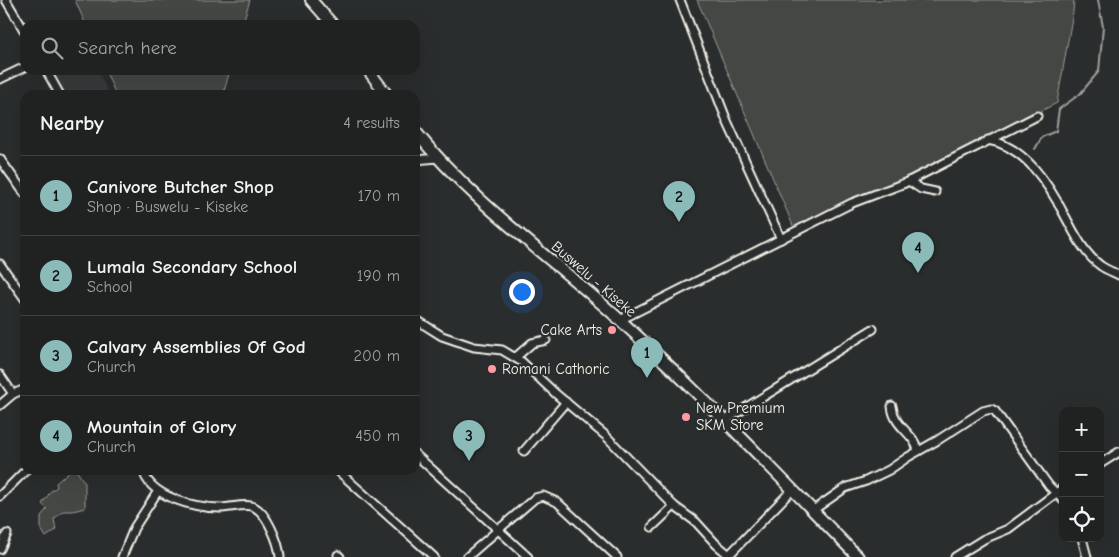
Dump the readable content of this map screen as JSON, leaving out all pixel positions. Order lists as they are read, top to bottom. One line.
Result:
{"streets":{"main road":["Buswelu - Kiseke"]},"places":["Cake Arts","Romani Cathoric","New Premium SKM Store"],"page":{"search":"Search here","heading":["Nearby","4 results"],"list":[{"mark":"1","name":"Canivore Butcher Shop","note":"Shop · Buswelu - Kiseke","value":"170 m"},{"mark":"2","name":"Lumala Secondary School","note":"School","value":"190 m"},{"mark":"3","name":"Calvary Assemblies Of God","note":"Church","value":"200 m"},{"mark":"4","name":"Mountain of Glory","note":"Church","value":"450 m"}],"pins":["2","4","1","3"],"map_buttons":["+","−"]}}
